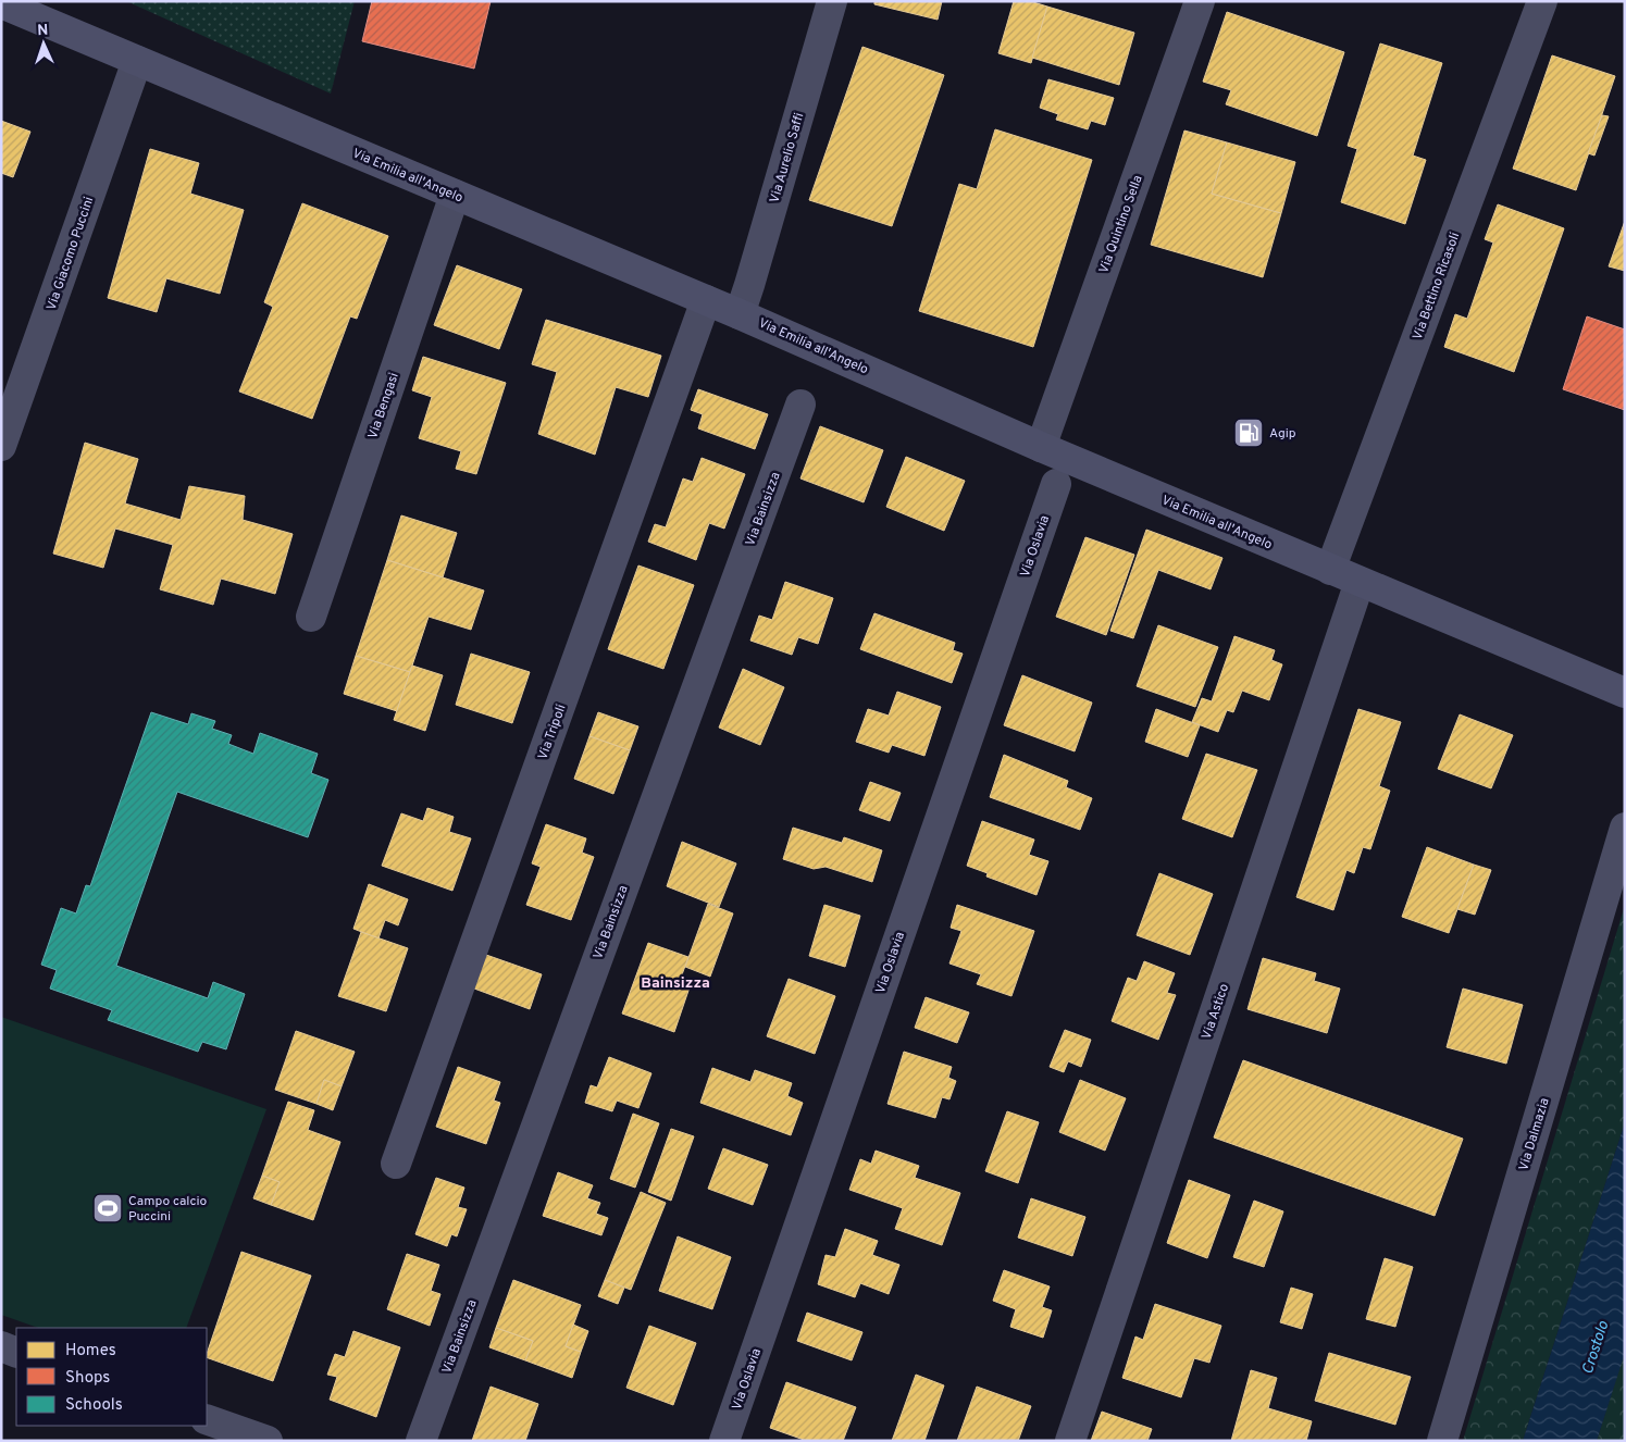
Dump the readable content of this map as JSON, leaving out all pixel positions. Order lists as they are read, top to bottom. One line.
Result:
{"streets":{"main road":["Via Emilia all'Angelo"],"street":["Via Aurelio Saffi","Via Quintino Sella","Via Giacomo Puccini","Via Bettino Ricasoli","Via Bengasi","Via Bainsizza","Via Oslavia","Via Tripoli","Via Astico","Via Dalmazia"]},"crossings":[["Via Aurelio Saffi","Via Emilia all'Angelo"],["Via Emilia all'Angelo","Via Quintino Sella"],["Via Emilia all'Angelo","Via Giacomo Puccini"],["Via Emilia all'Angelo","Via Bettino Ricasoli"],["Via Emilia all'Angelo","Via Bengasi"],["Via Emilia all'Angelo","Via Tripoli"],["Via Emilia all'Angelo","Via Astico"]],"districts":["Bainsizza"],"water":["Crostolo"],"places":{"fuel station":["Agip"],"sports":["Campo calcio Puccini"]},"legend":["Homes","Shops","Schools"],"north":"top"}
